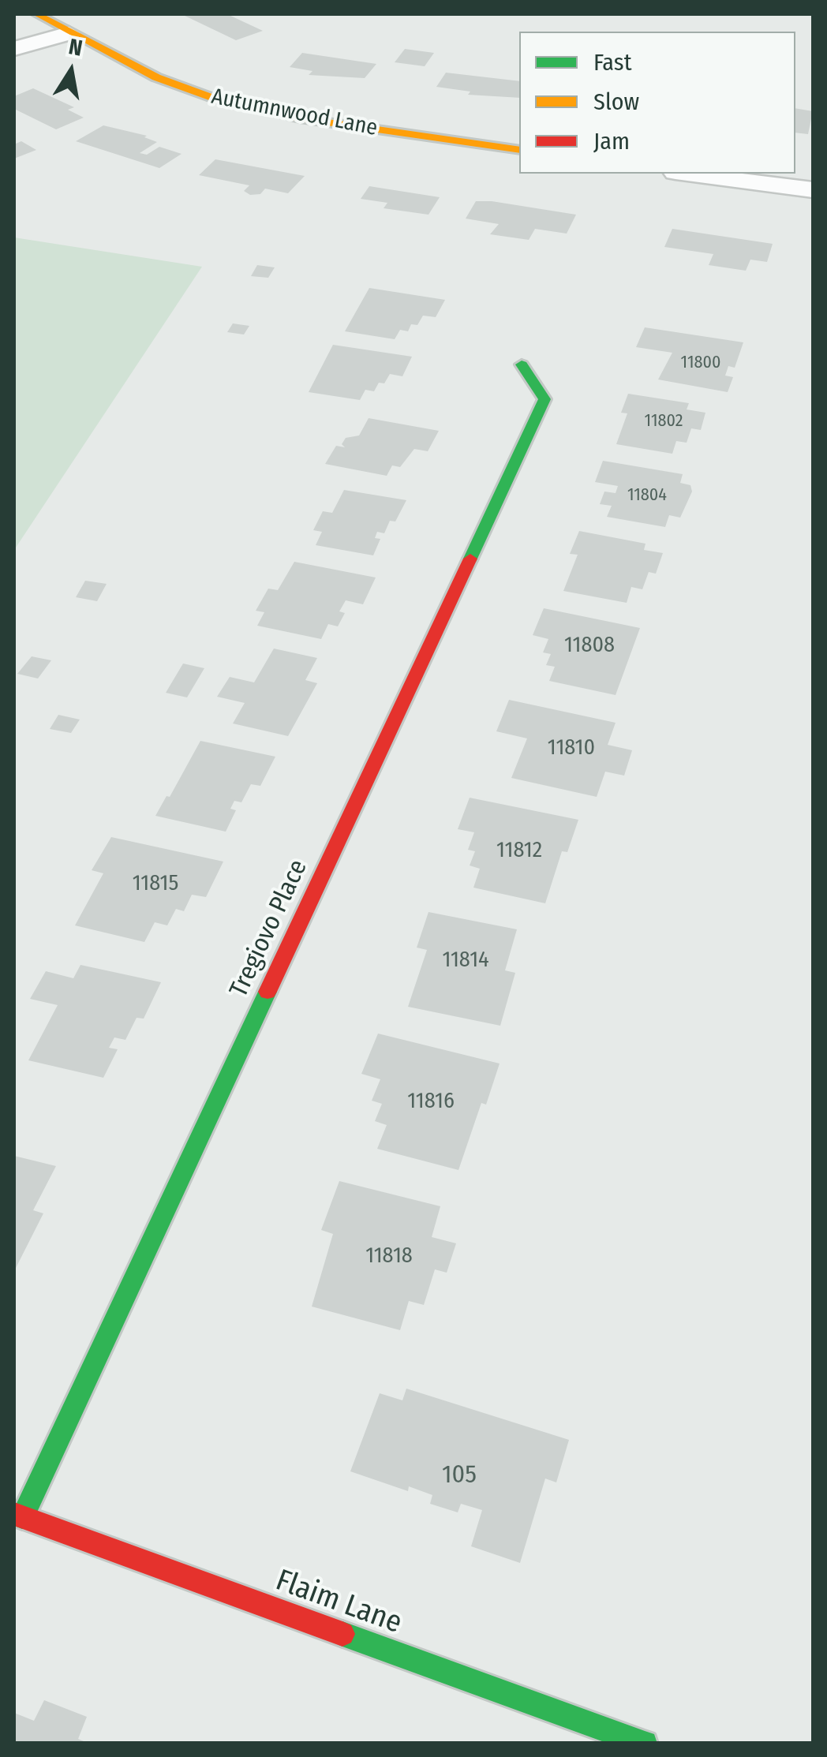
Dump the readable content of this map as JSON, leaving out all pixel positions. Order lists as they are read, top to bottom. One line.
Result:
{"streets":{"street":["Autumnwood Lane","Tregiovo Place","Flaim Lane"]},"crossings":[["Tregiovo Place","Flaim Lane"]],"house_numbers":["11800","11802","11804","11808","11810","11812","11815","11814","11816","11818","105"],"legend":["Fast","Slow","Jam"],"north":"top"}
